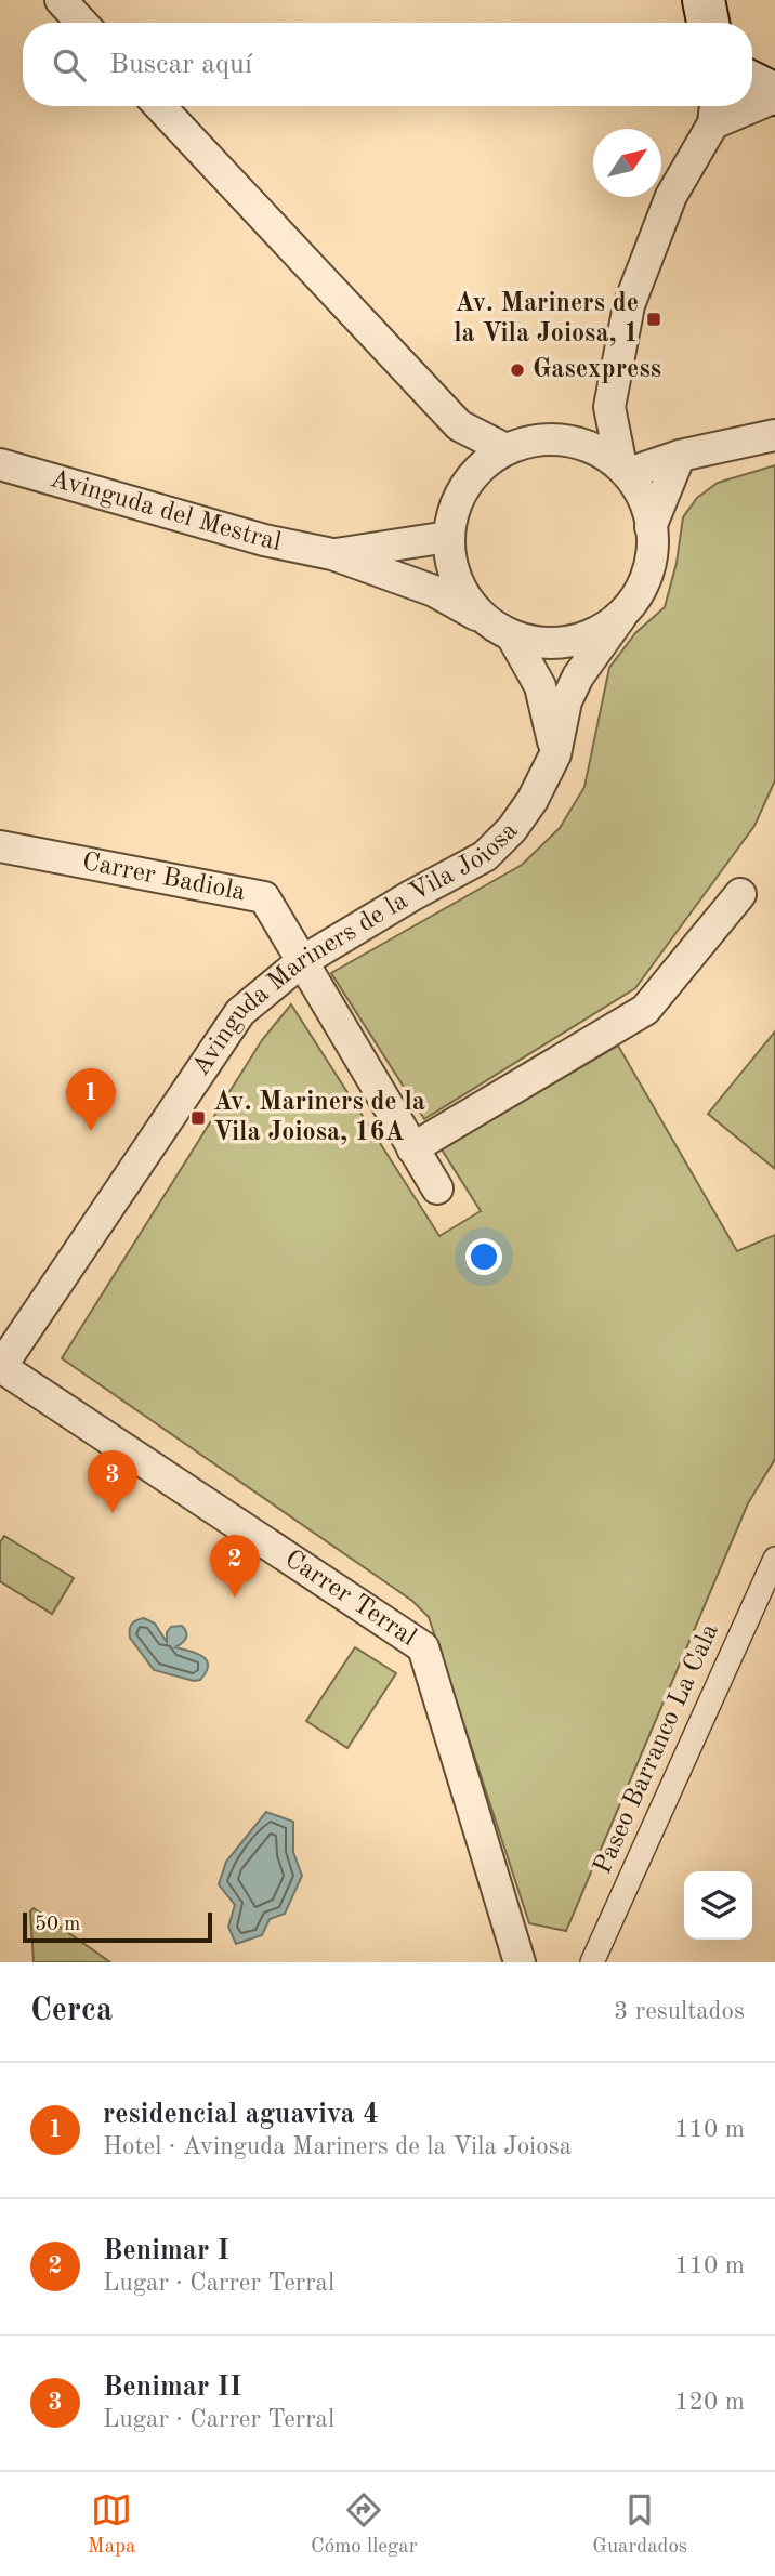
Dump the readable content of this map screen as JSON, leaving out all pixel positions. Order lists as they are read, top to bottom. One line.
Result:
{"streets":{"street":["Avinguda del Mestral","Carrer Badiola","Avinguda Mariners de la Vila Joiosa","Carrer Terral","Paseo Barranco La Cala"]},"crossings":[["Avinguda del Mestral","Avinguda Mariners de la Vila Joiosa"],["Carrer Badiola","Avinguda Mariners de la Vila Joiosa"],["Avinguda Mariners de la Vila Joiosa","Carrer Terral"]],"places":{"transit":["Av. Mariners de la Vila Joiosa, 1","Av. Mariners de la Vila Joiosa, 16A"],"other":["Gasexpress"]},"scale_bar":"50 m","north":"top right","page":{"search":"Buscar aquí","pins":["1","3","2"],"scale":"50 m","heading":["Cerca","3 resultados"],"list":[{"mark":"1","name":"residencial aguaviva 4","note":"Hotel · Avinguda Mariners de la Vila Joiosa","value":"110 m"},{"mark":"2","name":"Benimar I","note":"Lugar · Carrer Terral","value":"110 m"},{"mark":"3","name":"Benimar II","note":"Lugar · Carrer Terral","value":"120 m"}],"nav":["Mapa","Cómo llegar","Guardados"]}}
